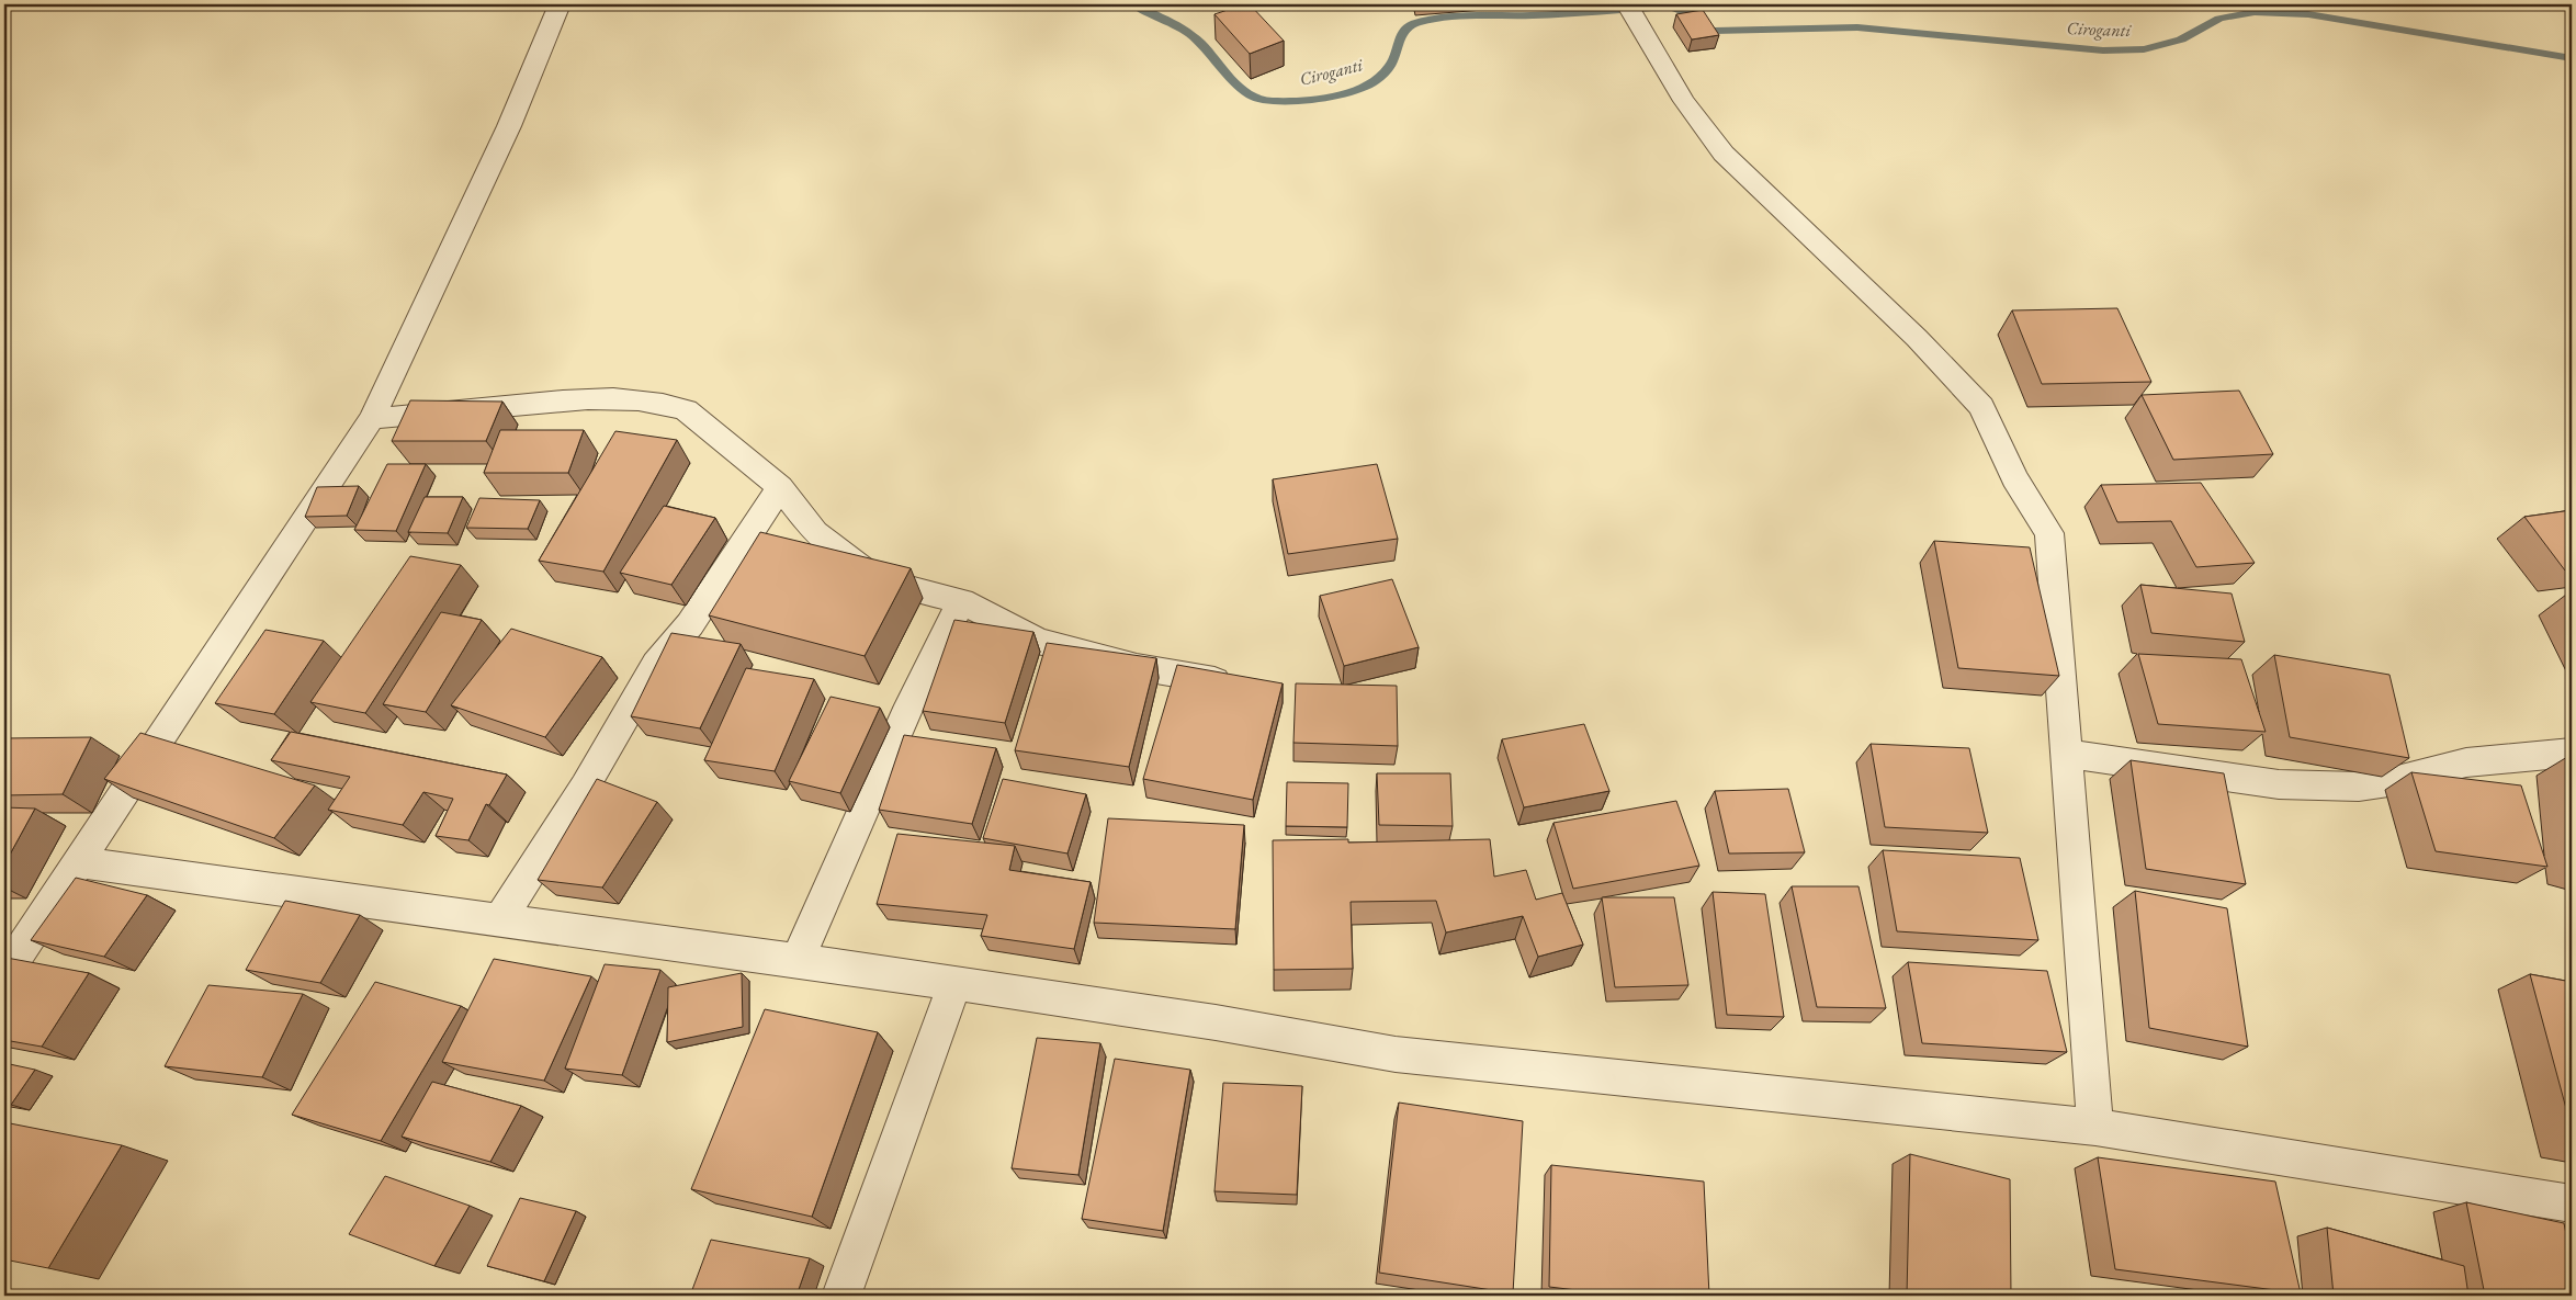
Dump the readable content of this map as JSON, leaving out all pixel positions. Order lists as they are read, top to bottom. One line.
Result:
{"water":["Ciroganti"]}
